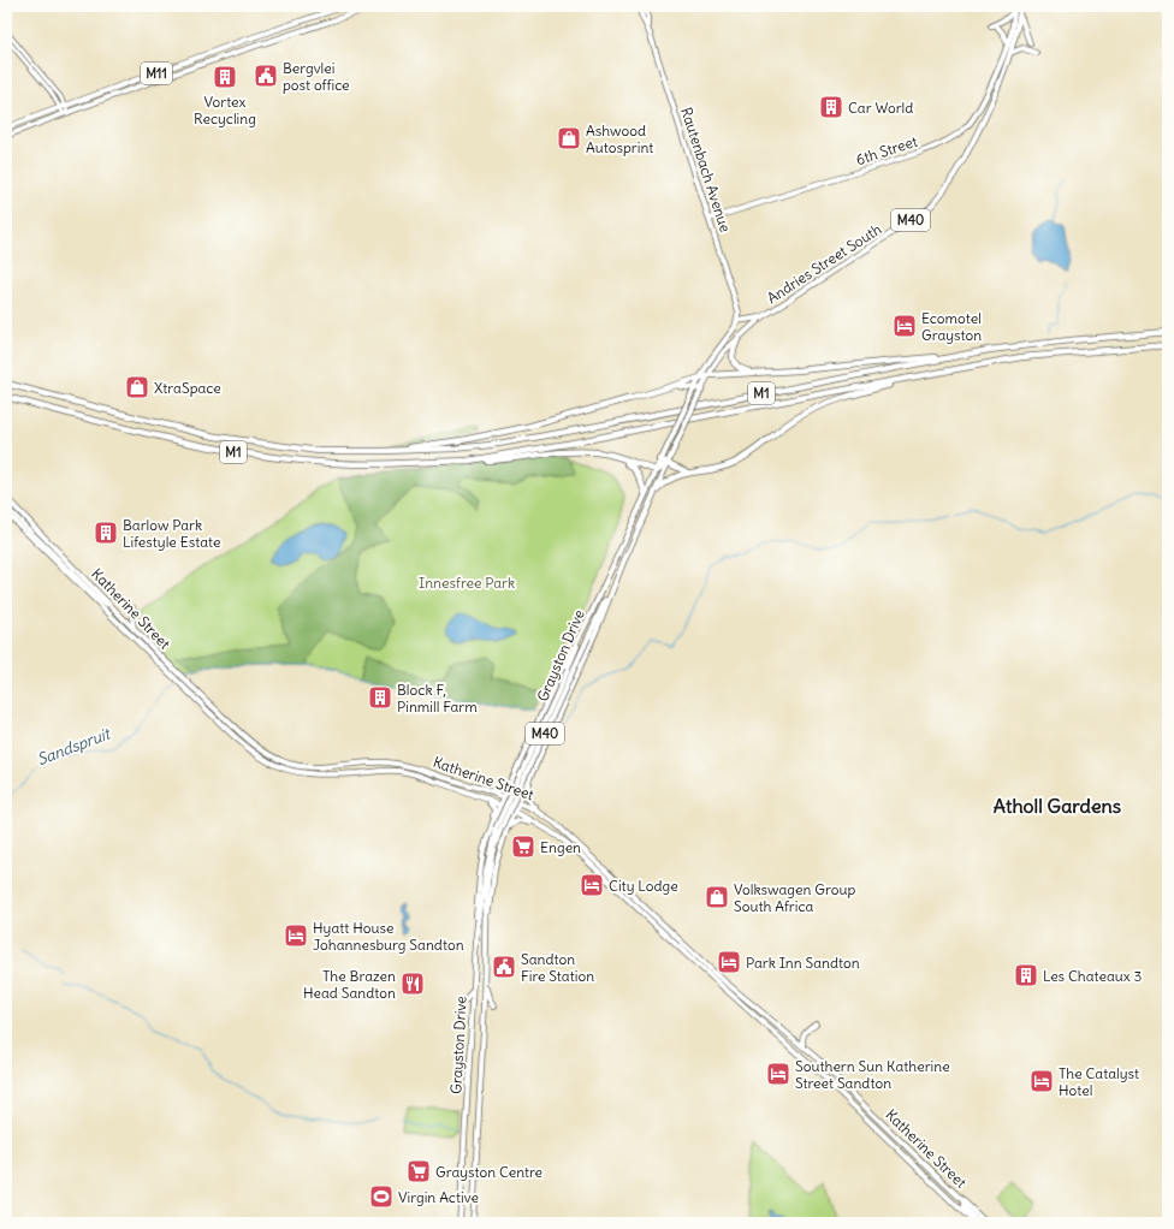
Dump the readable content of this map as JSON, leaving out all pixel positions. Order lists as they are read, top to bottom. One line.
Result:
{"streets":{"highway":["M1"],"main road":["M11","6th Street","Rautenbach Avenue","M40","Andries Street South","Katherine Street","Grayston Drive"]},"crossings":[["6th Street","Rautenbach Avenue"],["6th Street","M40"],["6th Street","Andries Street South"],["Rautenbach Avenue","Grayston Drive"],["M40","Andries Street South"],["Andries Street South","Grayston Drive"]],"districts":["Atholl Gardens"],"water":["Sandspruit"],"parks":["Innesfree Park"],"places":{"public building":["Bergvlei post office","Sandton Fire Station"],"building":["Vortex Recycling","Car World","Barlow Park Lifestyle Estate","Block F, Pinmill Farm","Les Chateaux 3"],"shop":["Ashwood Autosprint","XtraSpace","Volkswagen Group South Africa"],"hotel":["Ecomotel Grayston","City Lodge","Hyatt House Johannesburg Sandton","Park Inn Sandton","Southern Sun Katherine Street Sandton","The Catalyst Hotel"],"supermarket":["Engen","Grayston Centre"],"restaurant":["The Brazen Head Sandton"],"sports":["Virgin Active"]}}
